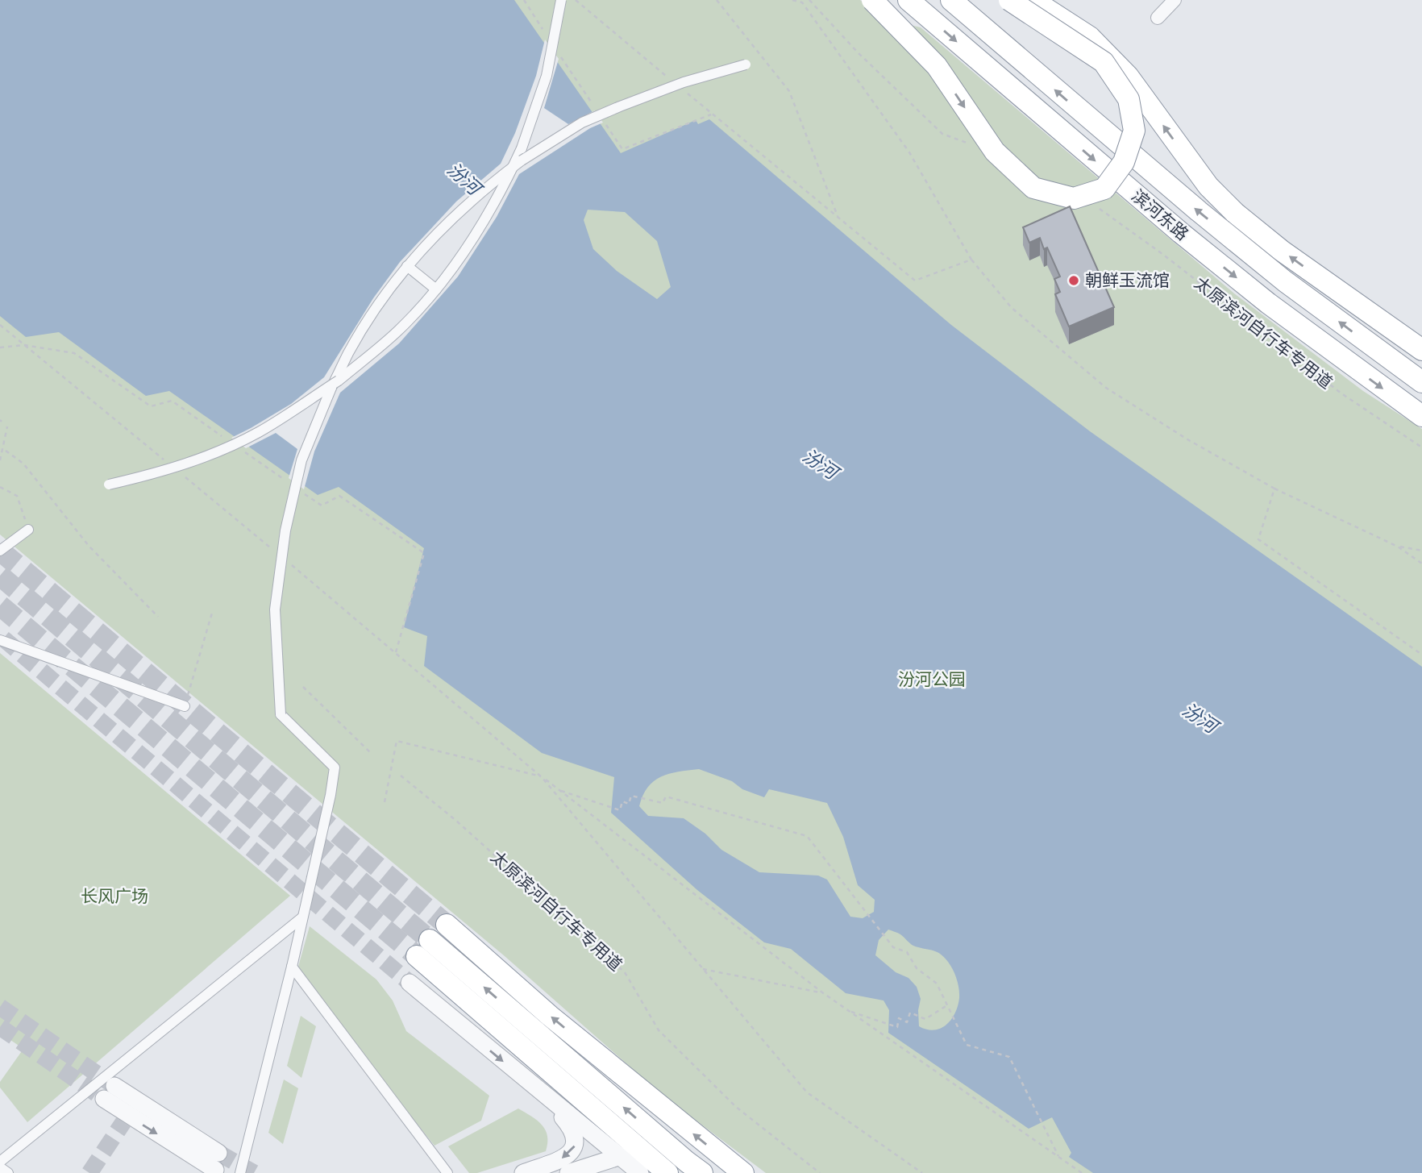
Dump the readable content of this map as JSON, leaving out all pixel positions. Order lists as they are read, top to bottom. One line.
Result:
{"streets":{"highway":["滨河东路"],"path":["太原滨河自行车专用道"]},"water":["汾河"],"parks":["汾河公园","长风广场"],"places":["朝鲜玉流馆"]}
